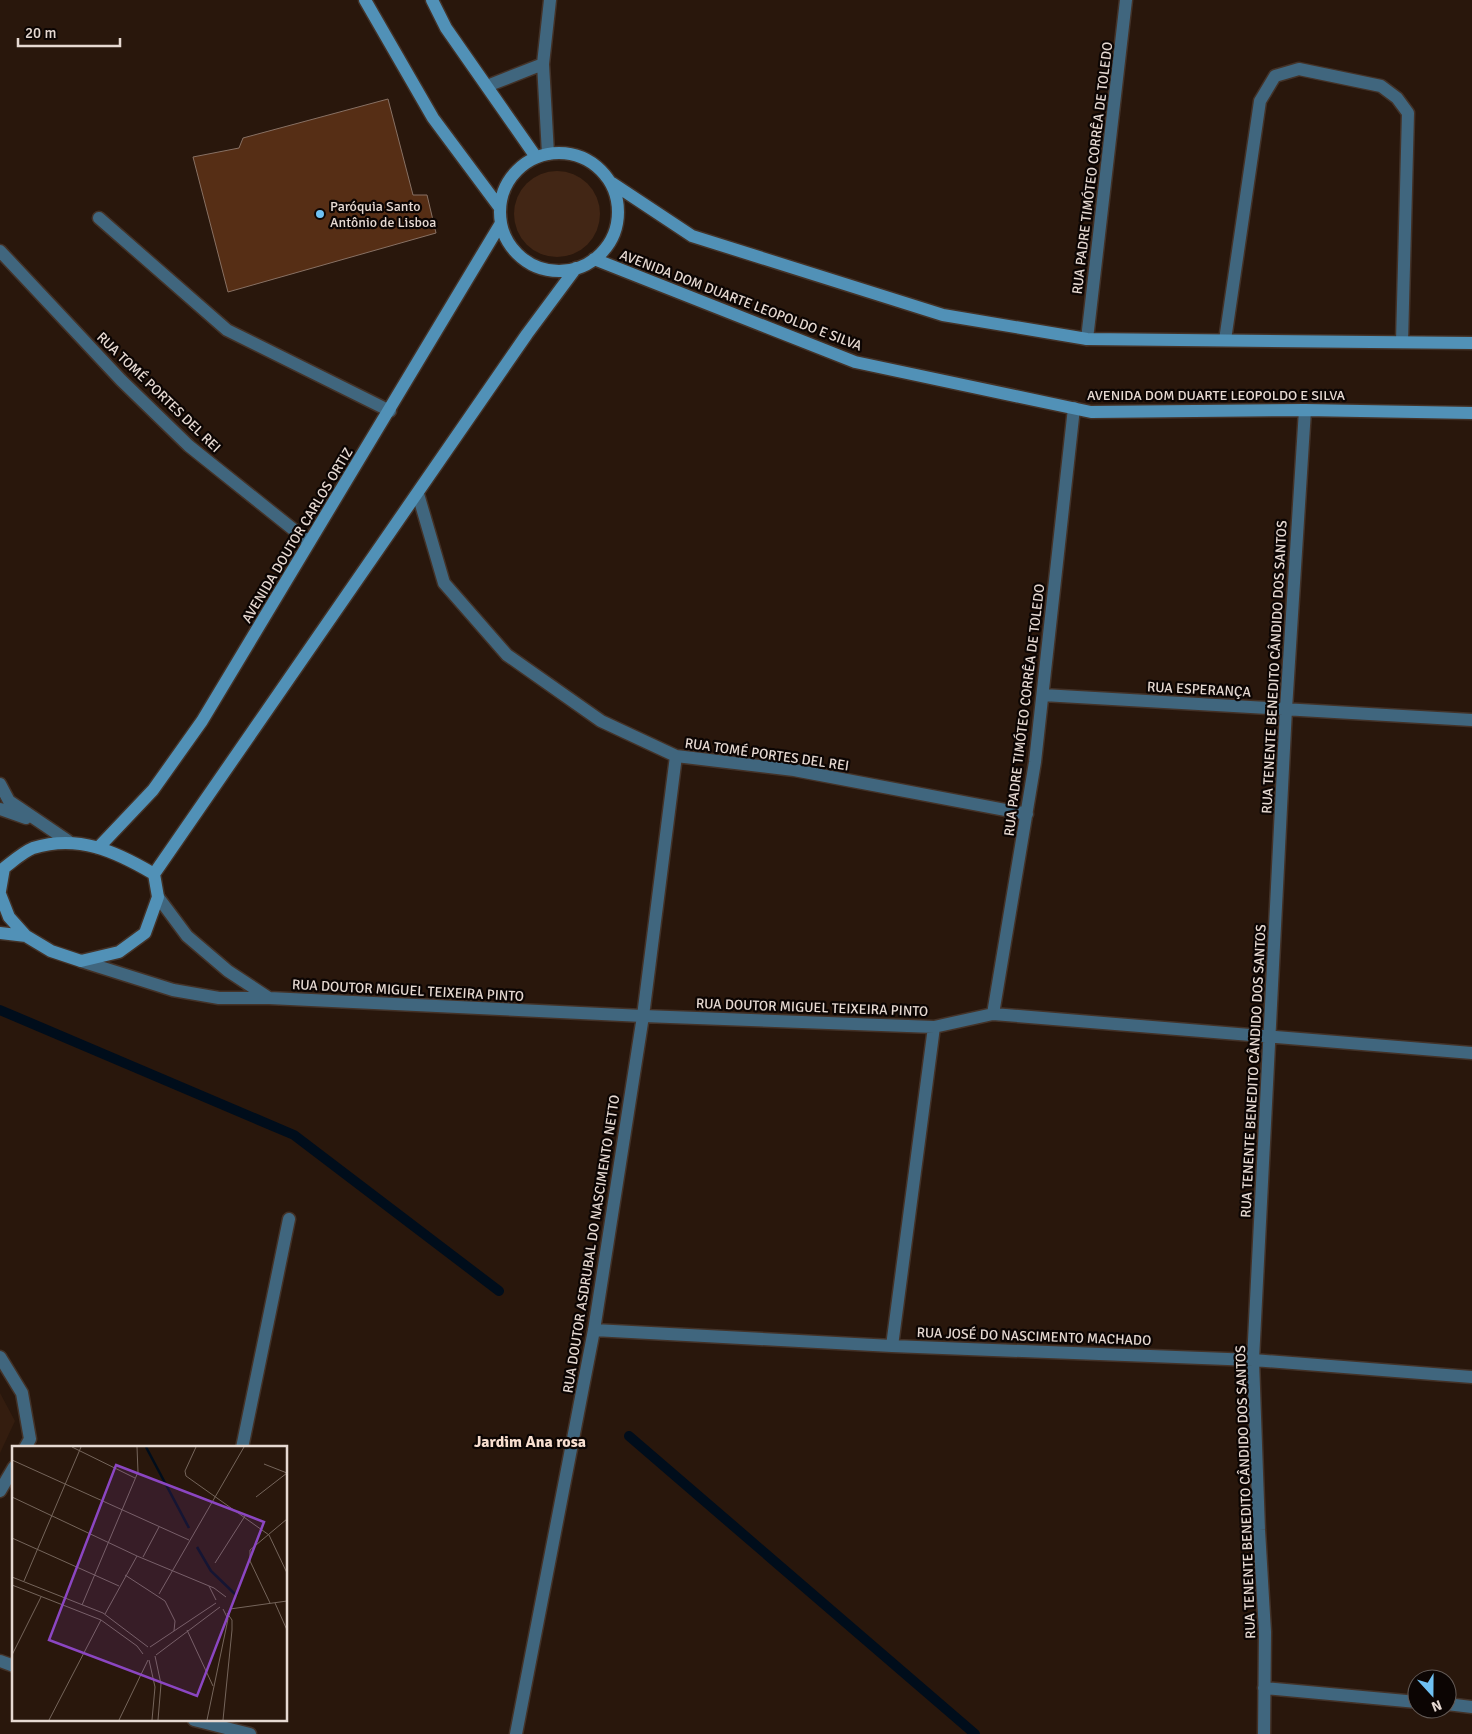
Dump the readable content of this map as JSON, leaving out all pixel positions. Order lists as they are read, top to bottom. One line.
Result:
{"streets":{"main road":["AVENIDA DOM DUARTE LEOPOLDO E SILVA","AVENIDA DOUTOR CARLOS ORTIZ"],"street":["RUA PADRE TIMÓTEO CORRÊA DE TOLEDO","RUA TOMÉ PORTES DEL REI","RUA TENENTE BENEDITO CÂNDIDO DOS SANTOS","RUA ESPERANÇA","RUA DOUTOR MIGUEL TEIXEIRA PINTO","RUA DOUTOR ASDRUBAL DO NASCIMENTO NETTO","RUA JOSÉ DO NASCIMENTO MACHADO"]},"crossings":[["RUA PADRE TIMÓTEO CORRÊA DE TOLEDO","AVENIDA DOM DUARTE LEOPOLDO E SILVA"],["RUA PADRE TIMÓTEO CORRÊA DE TOLEDO","RUA TOMÉ PORTES DEL REI"],["RUA PADRE TIMÓTEO CORRÊA DE TOLEDO","RUA ESPERANÇA"],["RUA PADRE TIMÓTEO CORRÊA DE TOLEDO","RUA DOUTOR MIGUEL TEIXEIRA PINTO"],["AVENIDA DOM DUARTE LEOPOLDO E SILVA","AVENIDA DOUTOR CARLOS ORTIZ"],["AVENIDA DOM DUARTE LEOPOLDO E SILVA","RUA TENENTE BENEDITO CÂNDIDO DOS SANTOS"],["RUA TOMÉ PORTES DEL REI","AVENIDA DOUTOR CARLOS ORTIZ"],["RUA TOMÉ PORTES DEL REI","RUA DOUTOR ASDRUBAL DO NASCIMENTO NETTO"],["AVENIDA DOUTOR CARLOS ORTIZ","RUA DOUTOR MIGUEL TEIXEIRA PINTO"],["RUA TENENTE BENEDITO CÂNDIDO DOS SANTOS","RUA ESPERANÇA"],["RUA TENENTE BENEDITO CÂNDIDO DOS SANTOS","RUA DOUTOR MIGUEL TEIXEIRA PINTO"],["RUA TENENTE BENEDITO CÂNDIDO DOS SANTOS","RUA JOSÉ DO NASCIMENTO MACHADO"],["RUA DOUTOR MIGUEL TEIXEIRA PINTO","RUA DOUTOR ASDRUBAL DO NASCIMENTO NETTO"],["RUA DOUTOR ASDRUBAL DO NASCIMENTO NETTO","RUA JOSÉ DO NASCIMENTO MACHADO"]],"districts":["Jardim Ana rosa"],"places":["Paróquia Santo Antônio de Lisboa"],"scale_bar":"20 m","north":"bottom"}
